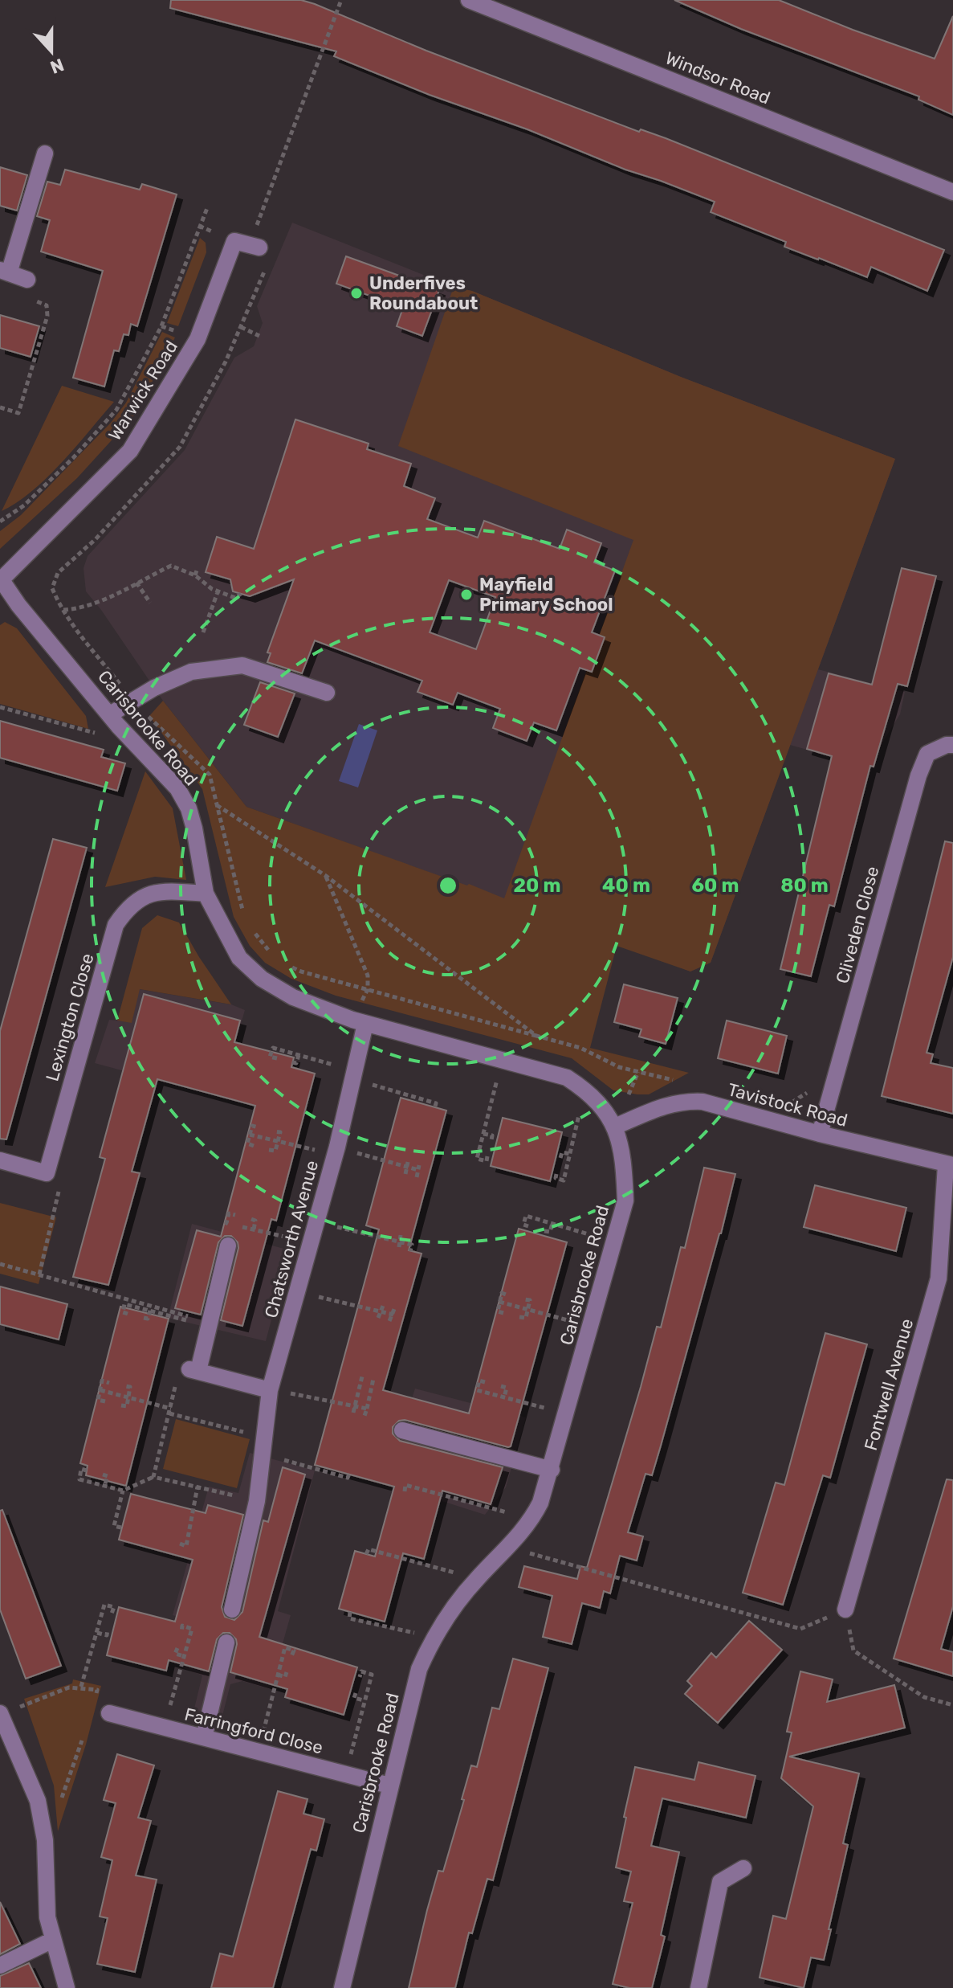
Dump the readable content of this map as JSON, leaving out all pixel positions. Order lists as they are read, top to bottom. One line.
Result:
{"streets":{"street":["Windsor Road","Warwick Road","Carisbrooke Road","Cliveden Close","Lexington Close","Tavistock Road","Chatsworth Avenue","Fontwell Avenue","Farringford Close"]},"crossings":[["Warwick Road","Carisbrooke Road"],["Carisbrooke Road","Lexington Close"],["Carisbrooke Road","Tavistock Road"],["Carisbrooke Road","Chatsworth Avenue"],["Carisbrooke Road","Farringford Close"],["Cliveden Close","Tavistock Road"],["Tavistock Road","Fontwell Avenue"]],"places":["Underfives Roundabout","Mayfield Primary School"],"north":"bottom","rings":["20 m","40 m","60 m","80 m"]}
